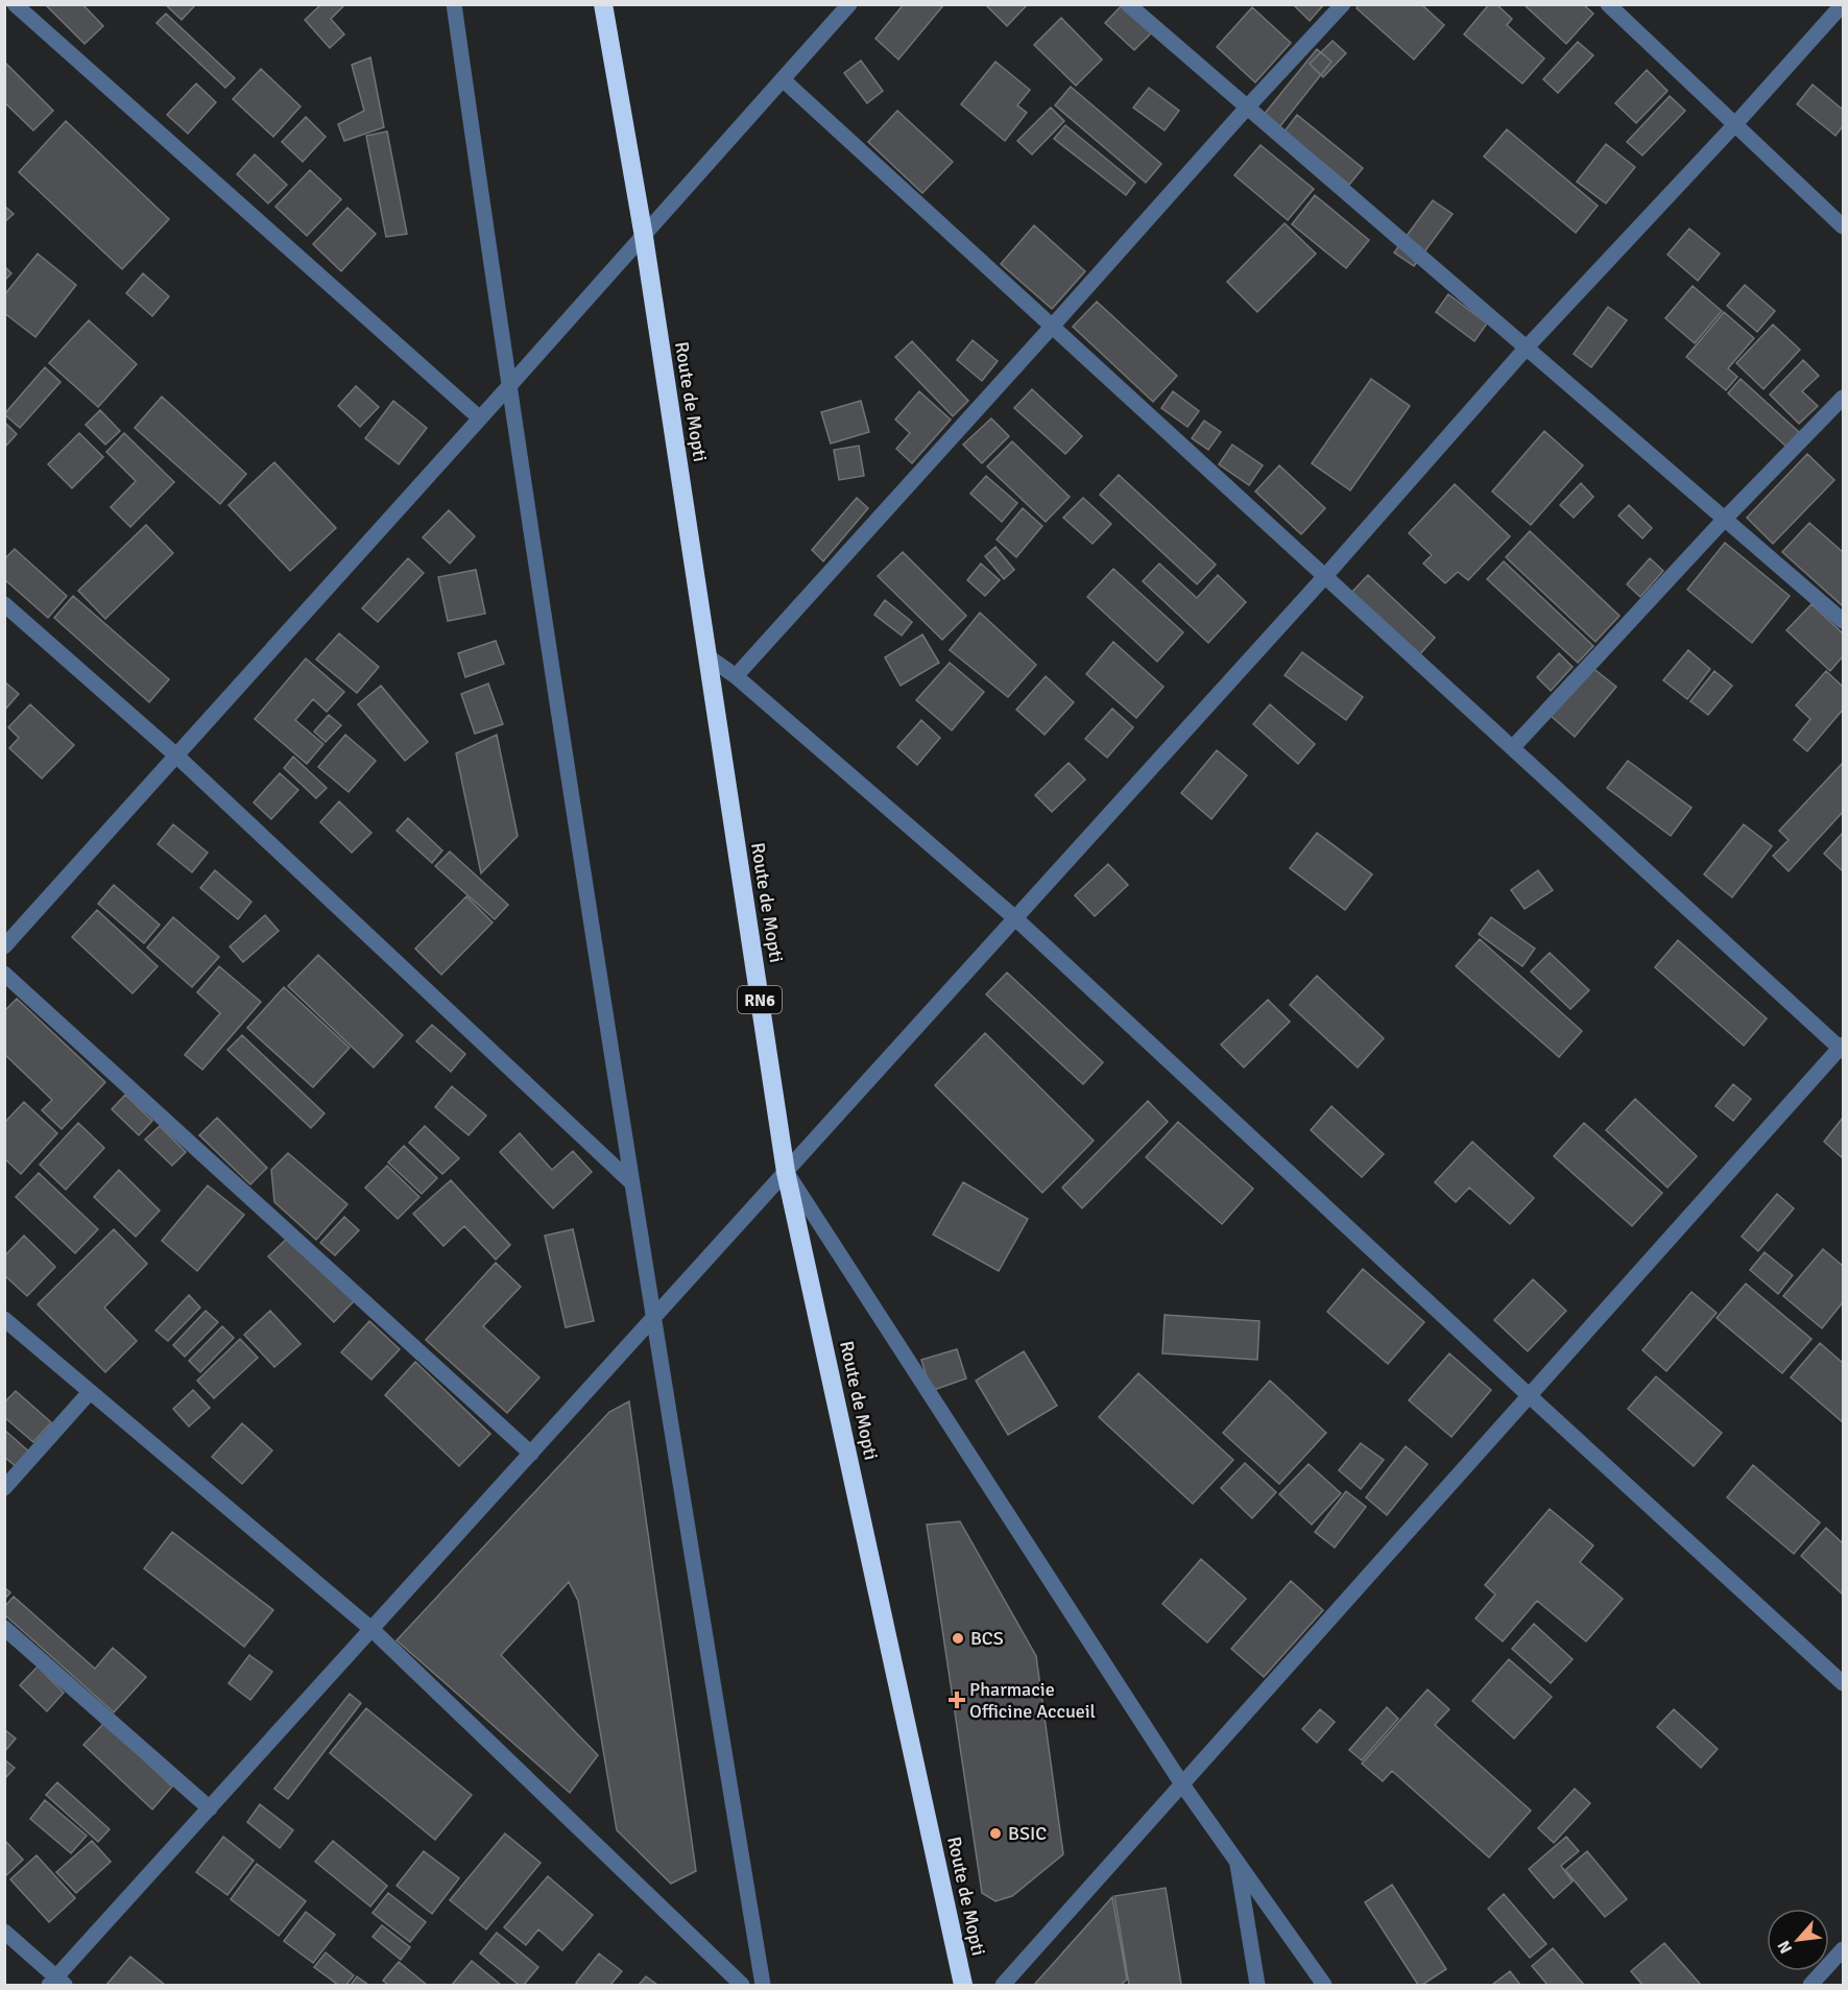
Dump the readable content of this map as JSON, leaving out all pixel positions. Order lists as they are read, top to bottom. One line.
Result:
{"streets":{"highway":["Route de Mopti","RN6"]},"places":{"other":["BCS","BSIC"],"health":["Pharmacie Officine Accueil"]},"north":"bottom left"}
